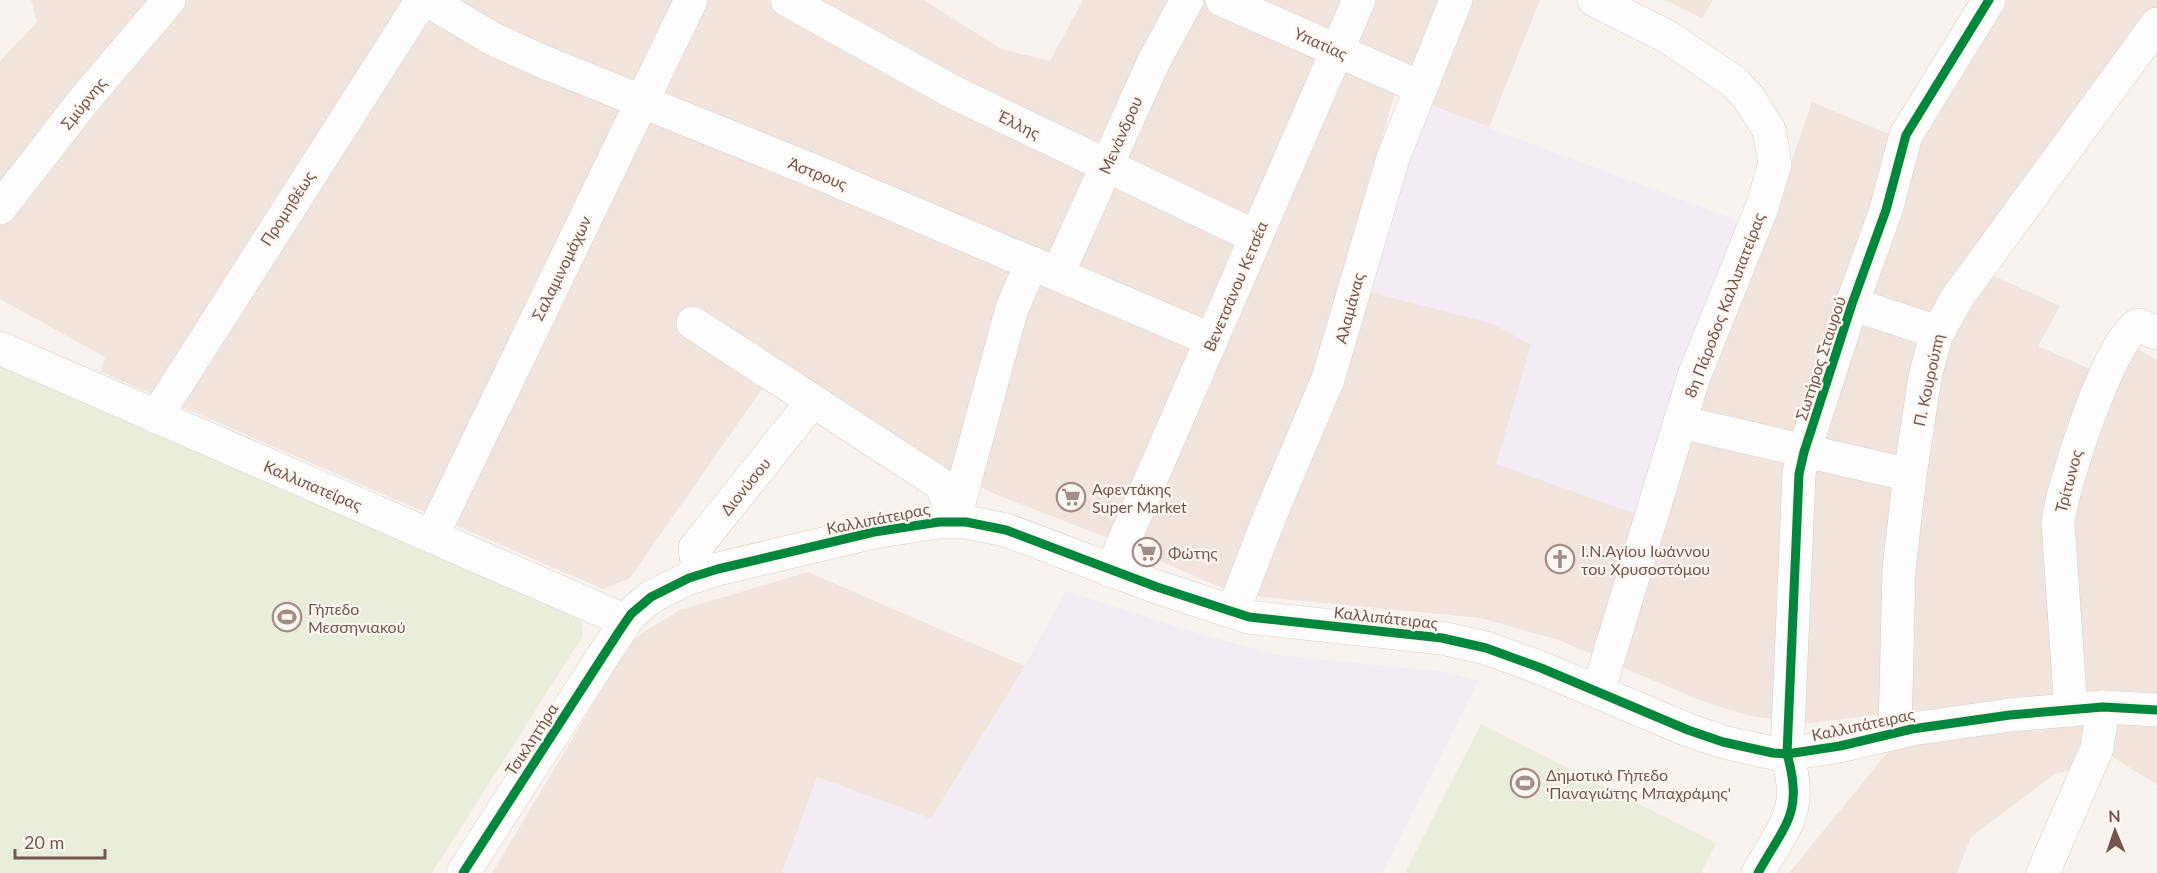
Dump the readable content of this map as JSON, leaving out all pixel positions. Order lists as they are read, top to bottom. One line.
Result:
{"streets":{"street":["Υπατίας","Σμύρνης","Έλλης","Μενάνδρου","Άστρους","Προμηθέως","Σαλαμινομάχων","Βενετσάνου Κετσέα","8η Πάροδος Καλλιπατείρας","Αλαμάνας","Σωτήρος Σταυρού","Π. Κουρούπη","Τρίτωνος","Καλλιπατείρας","Διονύσου","Καλλιπάτειρας","Τσικλητήρα"]},"crossings":[["Υπατίας","Βενετσάνου Κετσέα"],["Υπατίας","Αλαμάνας"],["Έλλης","Μενάνδρου"],["Έλλης","Βενετσάνου Κετσέα"],["Μενάνδρου","Άστρους"],["Μενάνδρου","Καλλιπάτειρας"],["Άστρους","Σαλαμινομάχων"],["Άστρους","Βενετσάνου Κετσέα"],["Προμηθέως","Καλλιπατείρας"],["Σαλαμινομάχων","Καλλιπατείρας"],["Βενετσάνου Κετσέα","Καλλιπάτειρας"],["8η Πάροδος Καλλιπατείρας","Καλλιπάτειρας"],["Αλαμάνας","Καλλιπάτειρας"],["Σωτήρος Σταυρού","Καλλιπάτειρας"],["Π. Κουρούπη","Καλλιπάτειρας"],["Τρίτωνος","Καλλιπάτειρας"],["Καλλιπατείρας","Καλλιπάτειρας"],["Καλλιπατείρας","Τσικλητήρα"],["Διονύσου","Καλλιπάτειρας"],["Καλλιπάτειρας","Τσικλητήρα"]],"places":{"supermarket":["Αφεντάκης Super Market","Φώτης"],"church":["Ι.Ν.Αγίου Ιωάννου του Χρυσοστόμου"],"sports":["Γήπεδο Μεσσηνιακού","Δημοτικό Γήπεδο 'Παναγιώτης Μπαχράμης'"]},"scale_bar":"20 m","north":"top"}
